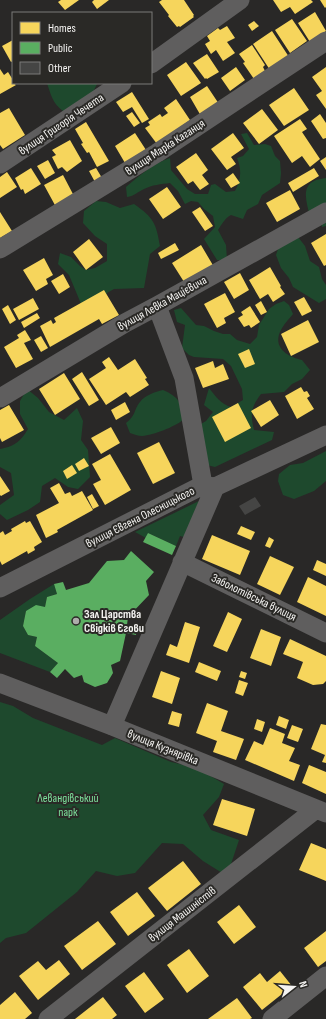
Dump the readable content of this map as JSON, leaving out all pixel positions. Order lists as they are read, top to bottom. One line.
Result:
{"streets":{"street":["вулиця Григорія Чечета","вулиця Марка Каганця","вулиця Левка Мацієвича","вулиця Євгена Олесницького","Заболотівська вулиця","вулиця Кузнярівка","вулиця Машиністів"]},"crossings":[["вулиця Кузнярівка","вулиця Машиністів"]],"parks":["Левандівський парк"],"places":["Зал Царства Свідків Єгови"],"legend":["Homes","Public","Other"],"north":"right"}
